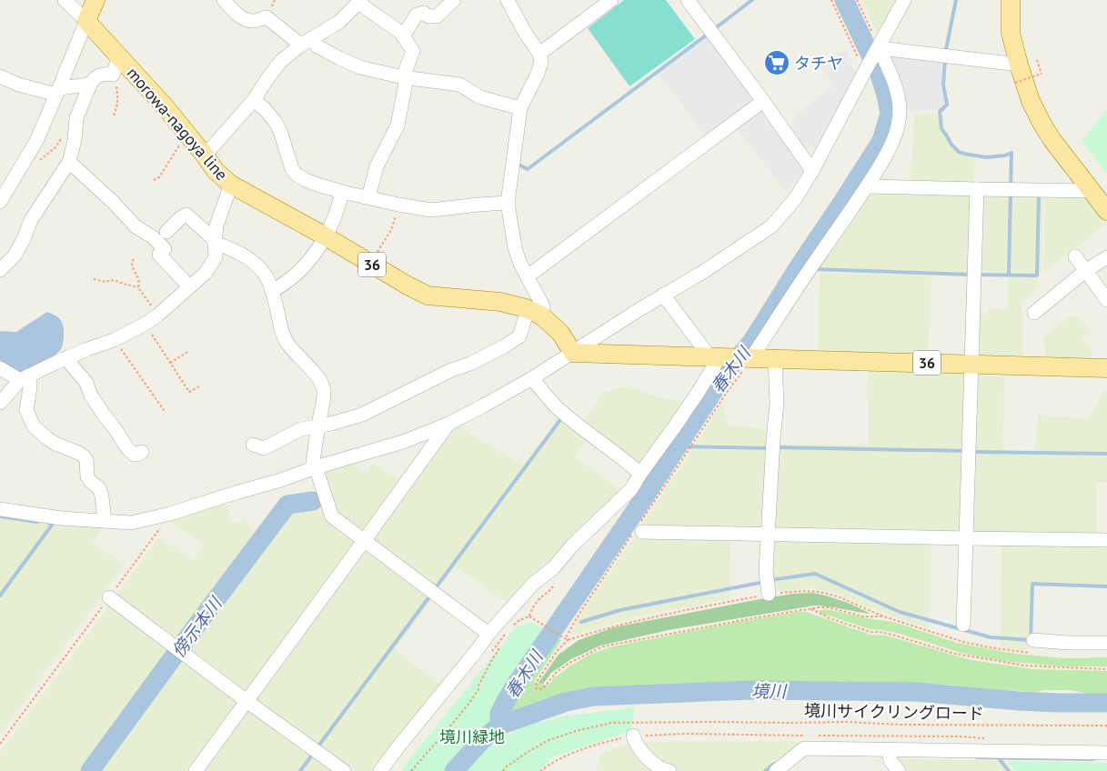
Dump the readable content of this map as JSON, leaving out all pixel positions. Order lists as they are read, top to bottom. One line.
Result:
{"streets":{"main road":["morowa-nagoya line","36"],"path":["境川サイクリングロード"]},"crossings":[["morowa-nagoya line","36"]],"water":["春木川","傍示本川","境川"],"parks":["境川緑地"],"places":{"supermarket":["タチヤ"]}}
